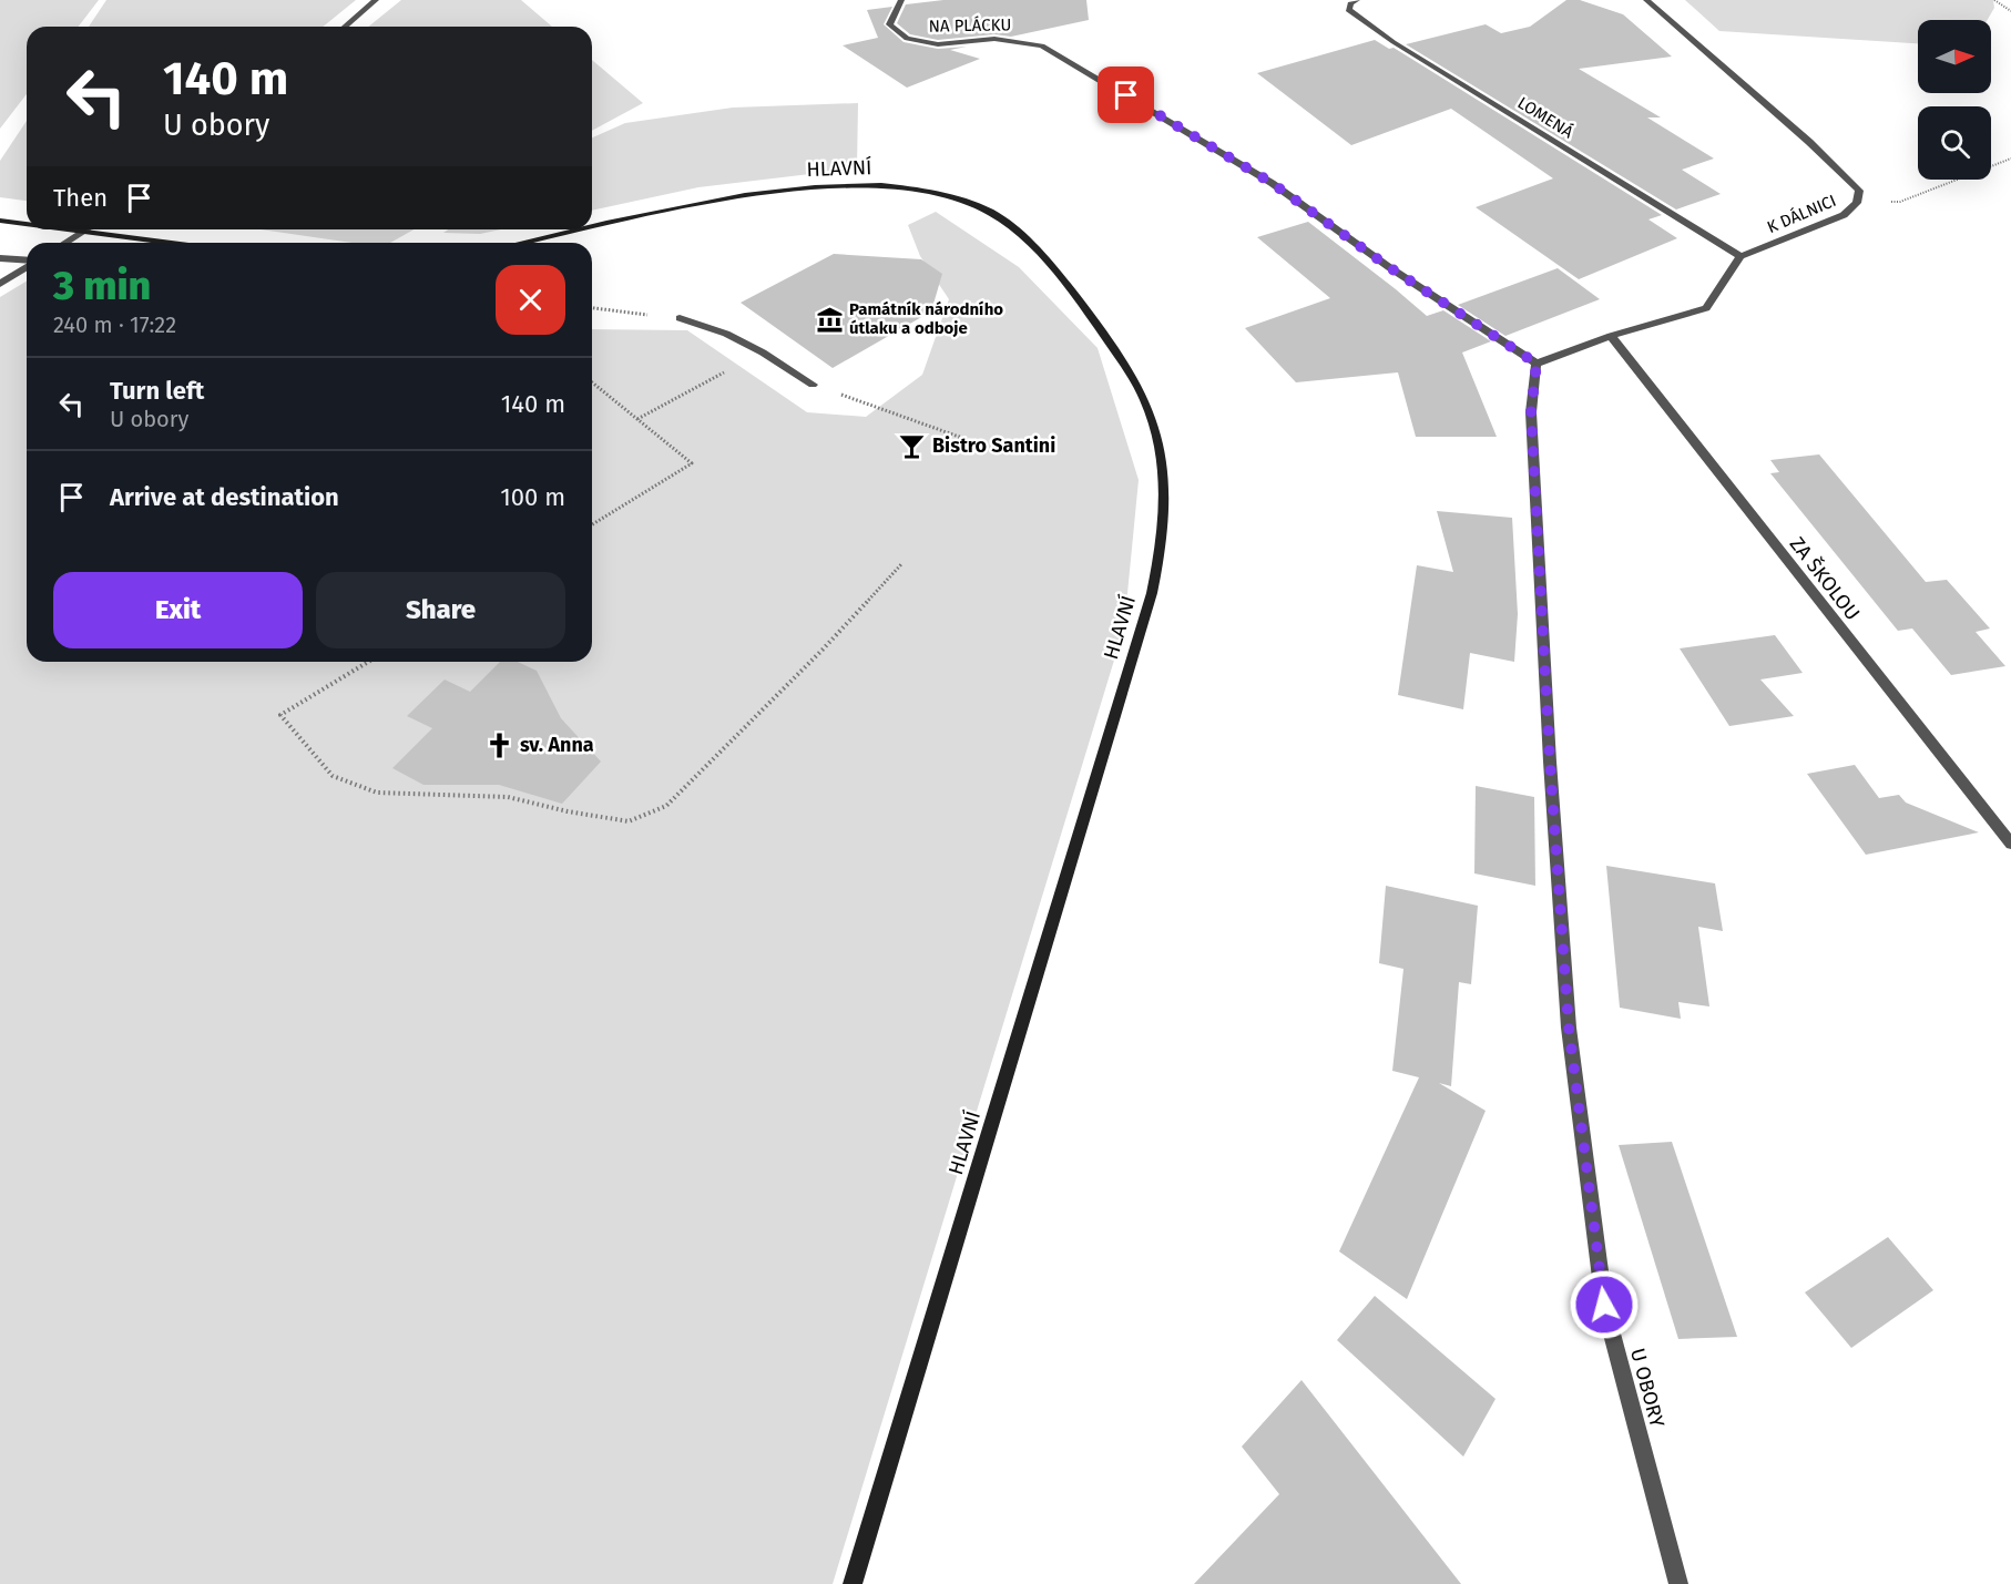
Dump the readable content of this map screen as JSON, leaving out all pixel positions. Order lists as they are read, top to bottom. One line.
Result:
{"streets":{"street":["NA PLÁCKU","LOMENÁ","HLAVNÍ","K DÁLNICI","ZA ŠKOLOU","U OBORY"]},"crossings":[["NA PLÁCKU","U OBORY"],["LOMENÁ","K DÁLNICI"]],"places":{"museum":["Památník národního útlaku a odboje"],"bar":["Bistro Santini"],"church":["sv. Anna"]},"north":"right","page":{"turn":["140 m","U obory"],"then":"Then","heading":["3 min","240 m · 17:22"],"list":[{"name":"Turn left","note":"U obory","value":"140 m"},{"name":"Arrive at destination","value":"100 m"}],"buttons":["Exit","Share"]}}
